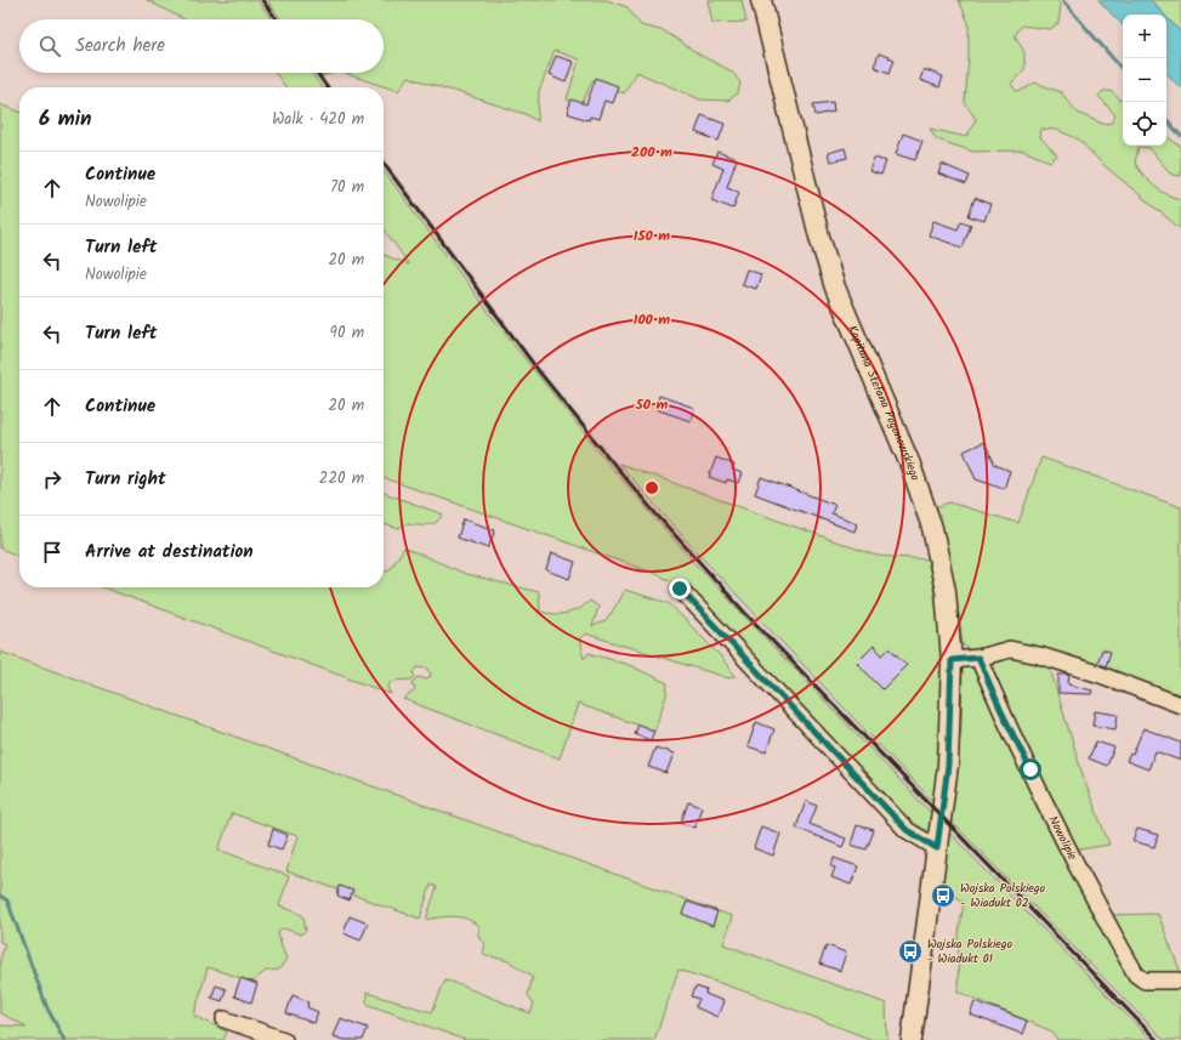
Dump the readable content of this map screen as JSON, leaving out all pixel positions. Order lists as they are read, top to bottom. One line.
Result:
{"streets":{"main road":["Kapitana Stefana Pogonowskiego"],"street":["Nowolipie"]},"places":{"bus stop":["Wojska Polskiego - Wiadukt 02","Wojska Polskiego - Wiadukt 01"]},"page":{"map_buttons":["+","−"],"search":"Search here","heading":["6 min","Walk · 420 m"],"list":[["Continue","Nowolipie","70 m"],["Turn left","Nowolipie","20 m"],["Turn left","90 m"],["Continue","20 m"],["Turn right","220 m"],"Arrive at destination"]},"rings":["200 m","150 m","100 m","50 m"]}
